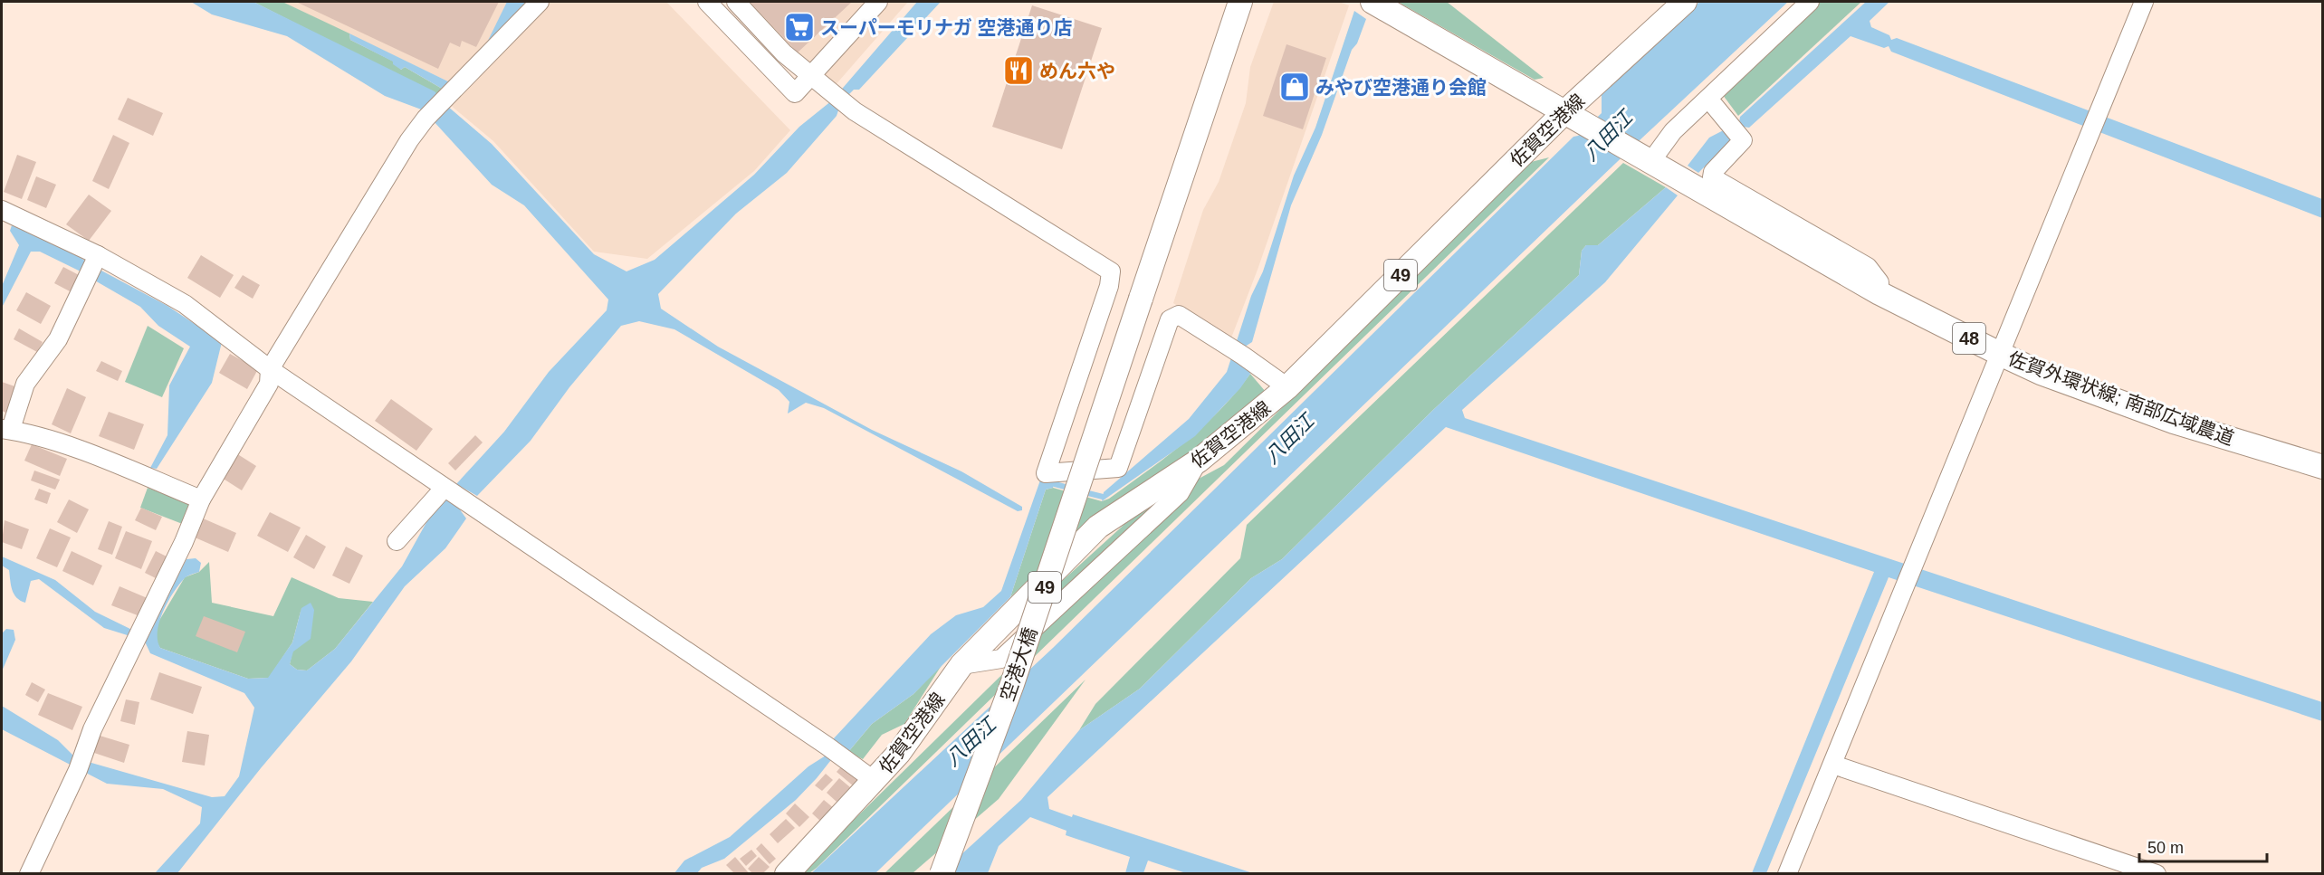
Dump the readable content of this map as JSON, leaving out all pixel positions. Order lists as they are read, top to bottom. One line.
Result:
{"streets":{"main road":["佐賀空港線","49","48","佐賀外環状線; 南部広域農道","空港大橋"]},"crossings":[["佐賀空港線","48"],["48","佐賀外環状線; 南部広域農道"]],"water":["八田江"],"places":{"supermarket":["スーパーモリナガ 空港通り店"],"restaurant":["めん六や"],"shop":["みやび空港通り会館"]},"scale_bar":"50 m"}
